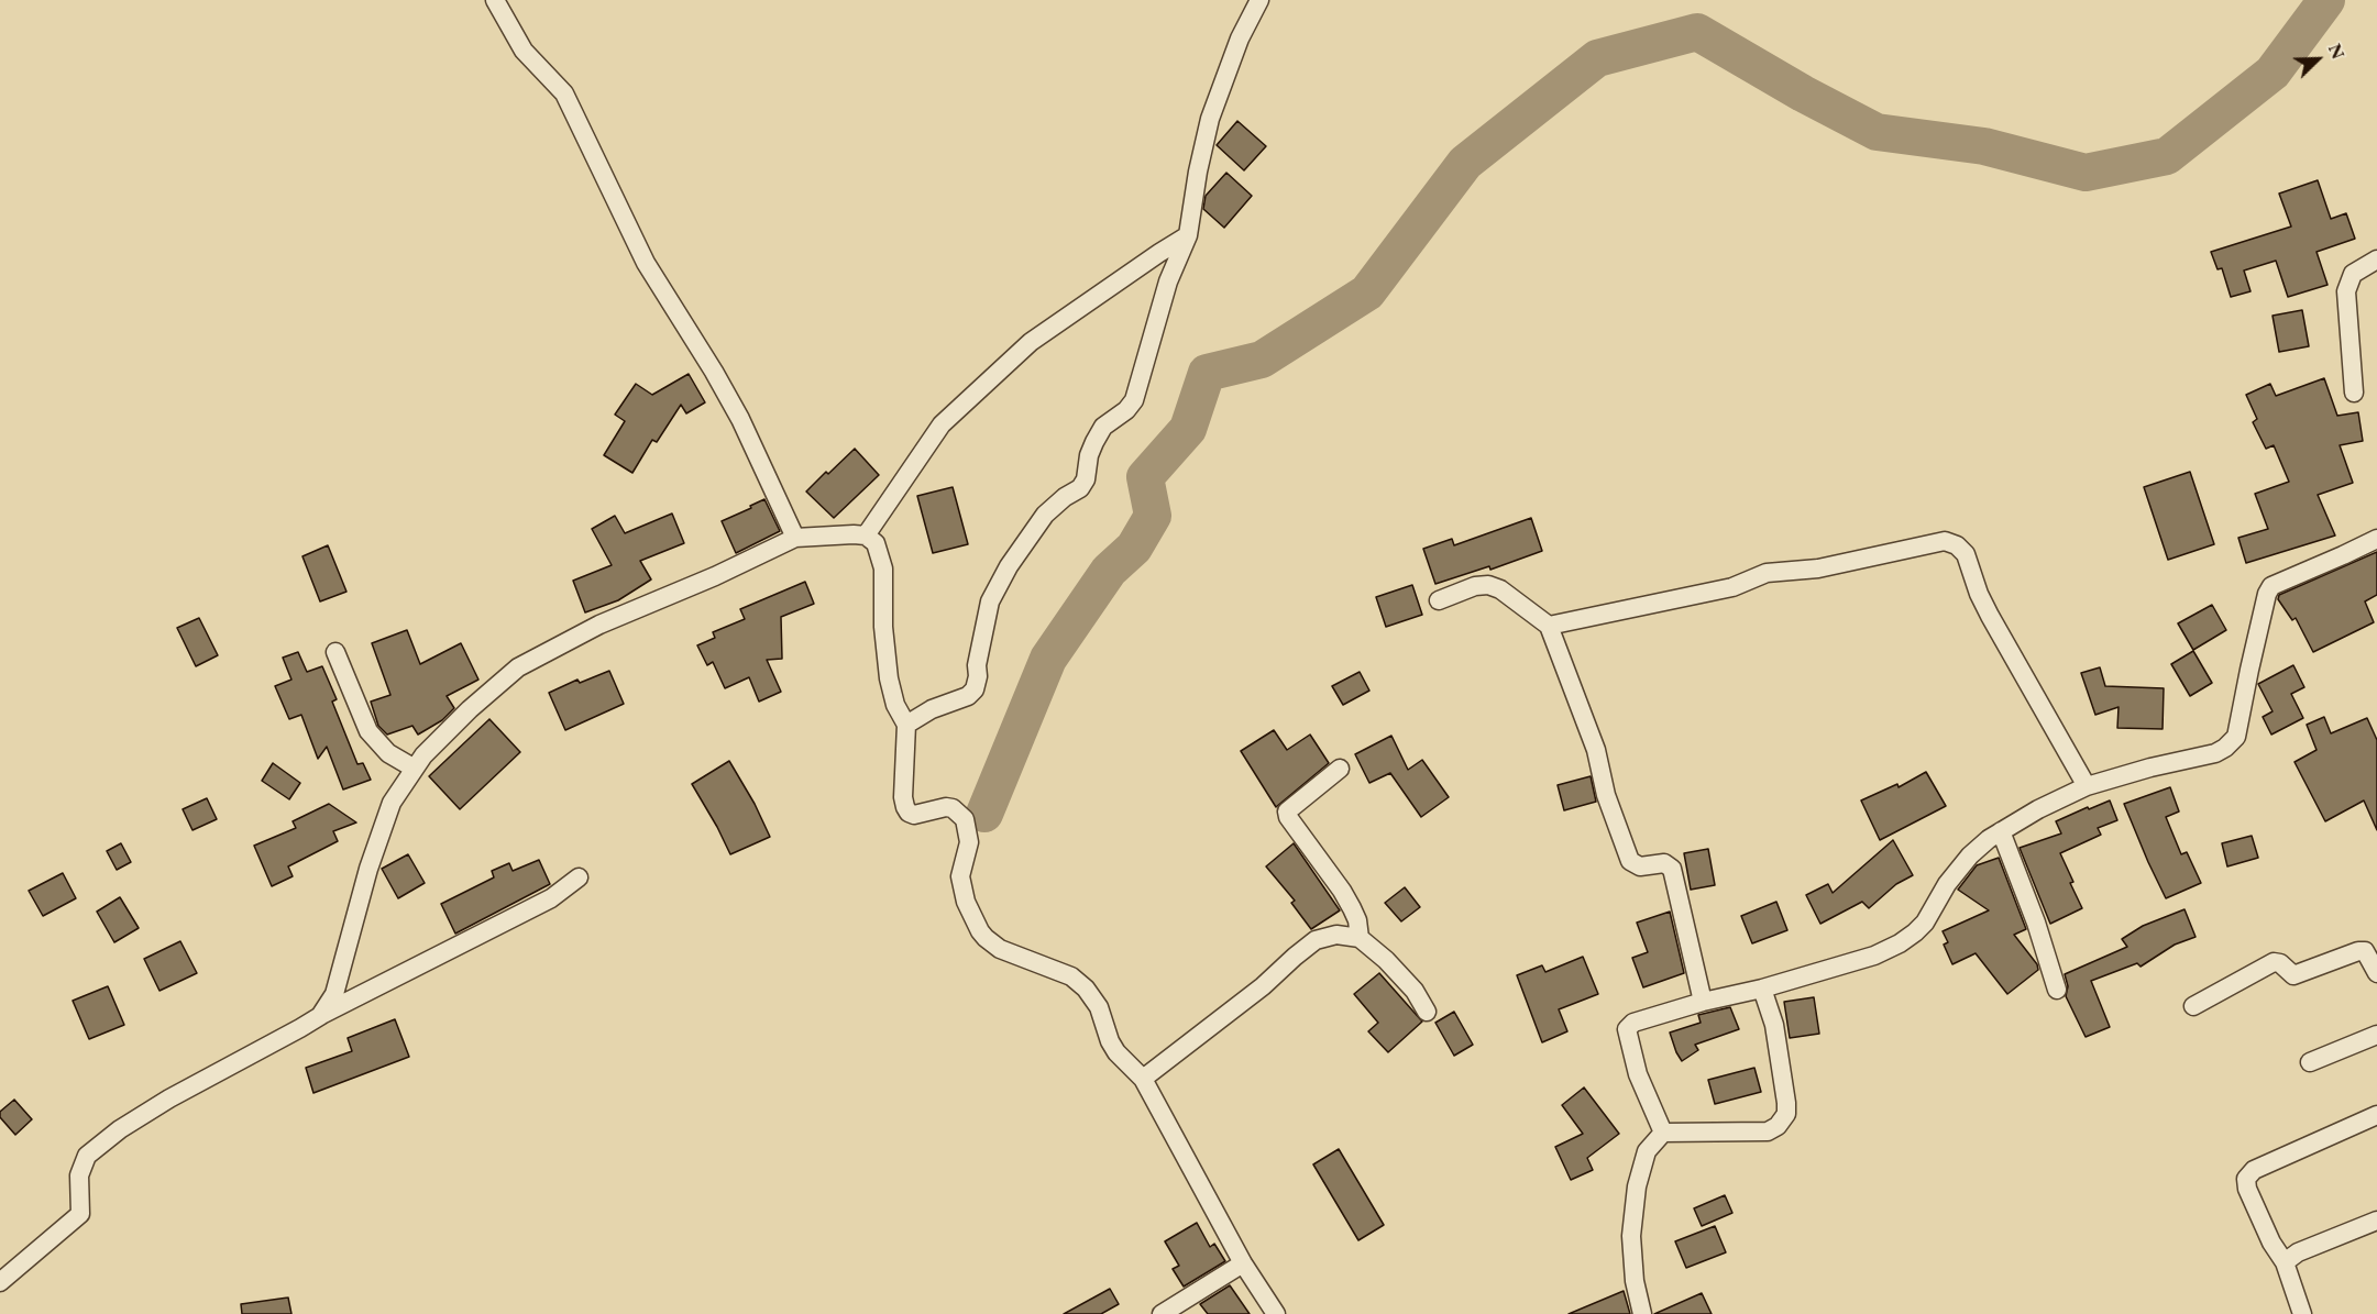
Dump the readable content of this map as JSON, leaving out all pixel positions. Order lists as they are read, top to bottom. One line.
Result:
{"north":"top right"}
